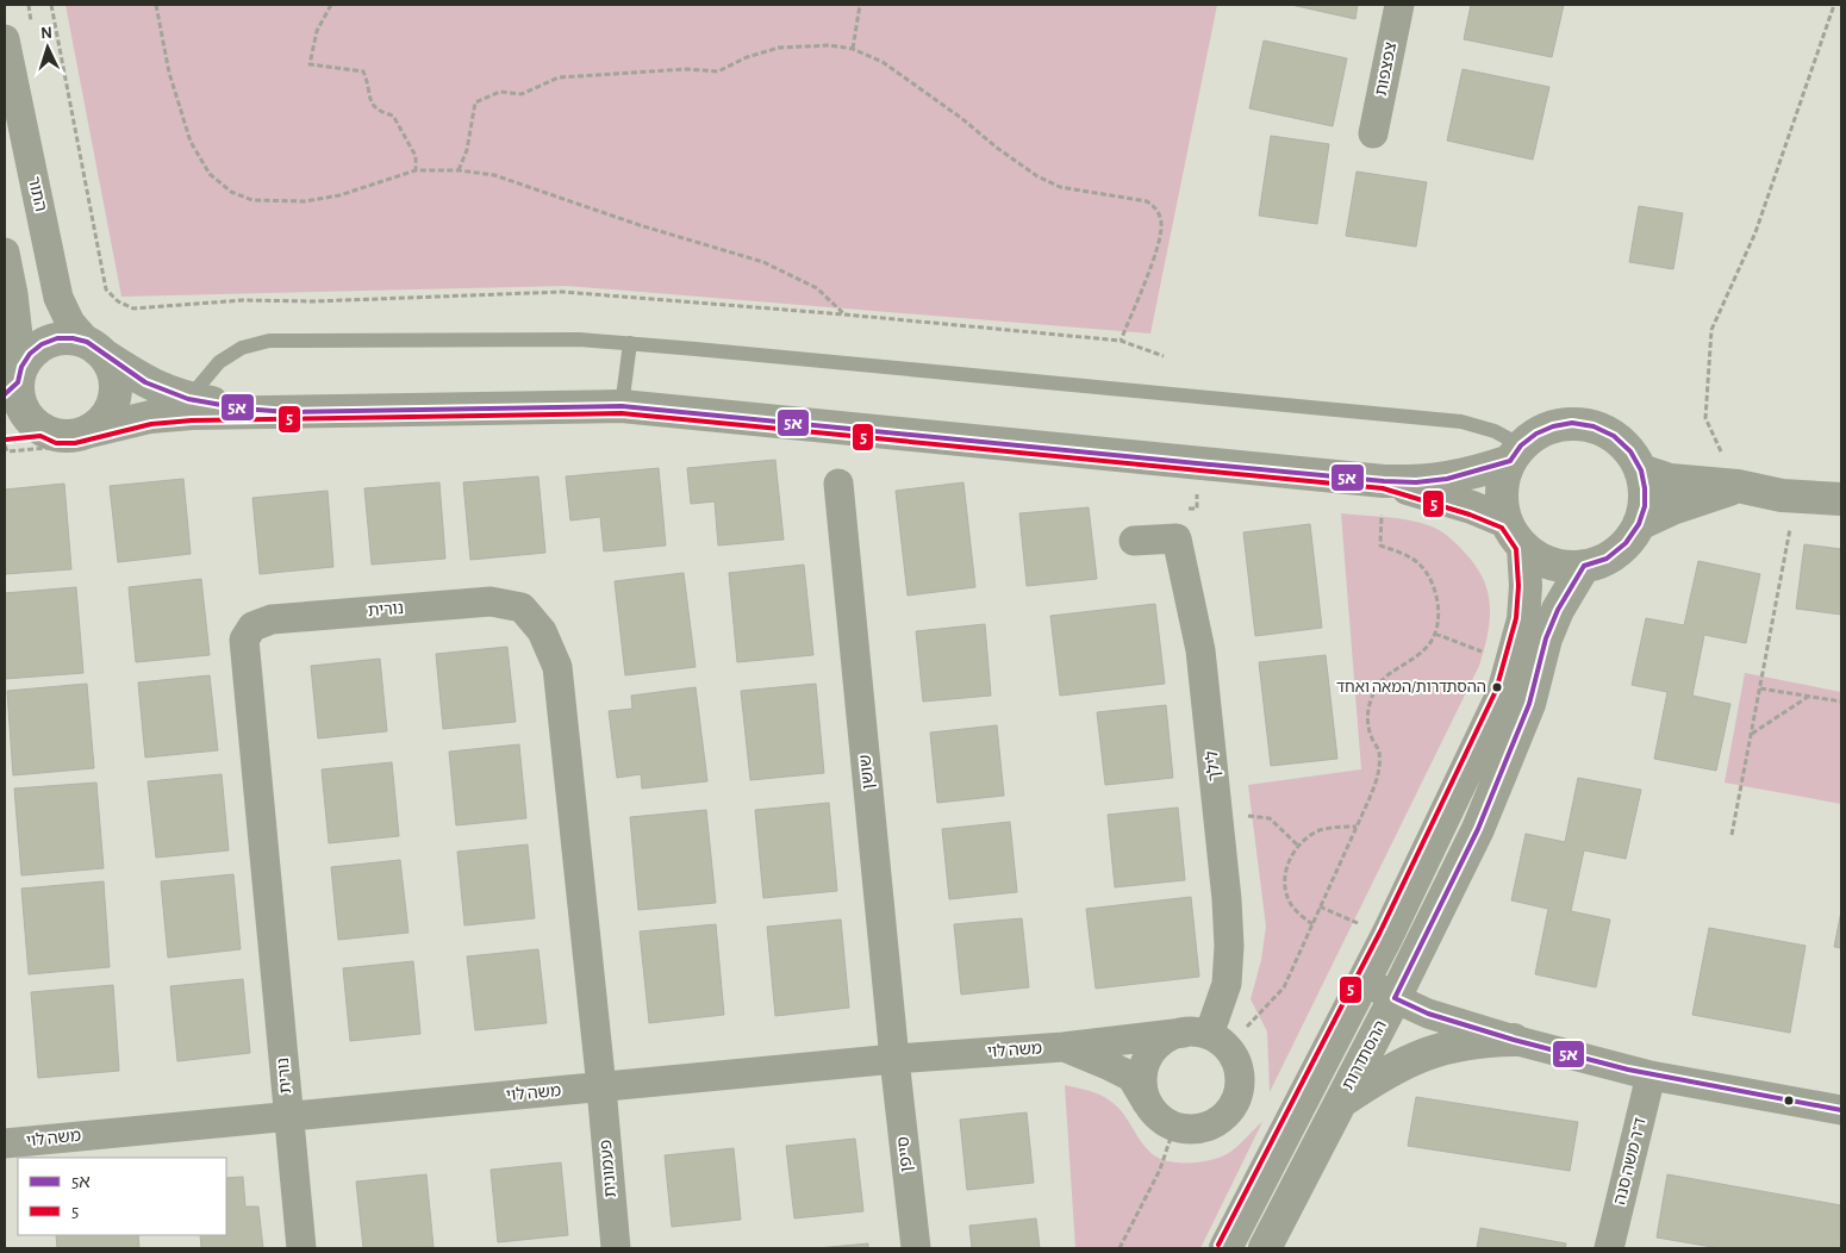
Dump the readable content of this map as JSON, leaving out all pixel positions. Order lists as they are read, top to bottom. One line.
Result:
{"streets":{"street":["צפצפות","התור","נורית","לילך","שושן","משה לוי","ההסתדרות","סייפן","ד\"ר משה סנה","פעמונית"]},"crossings":[["נורית","משה לוי"],["נורית","פעמונית"],["לילך","משה לוי"],["שושן","משה לוי"],["שושן","סייפן"],["משה לוי","סייפן"],["משה לוי","פעמונית"]],"places":["ההסתדרות/המאה ואחד"],"lines":["transit line 5א","transit line 5"],"legend":["5א","5"],"north":"top"}
